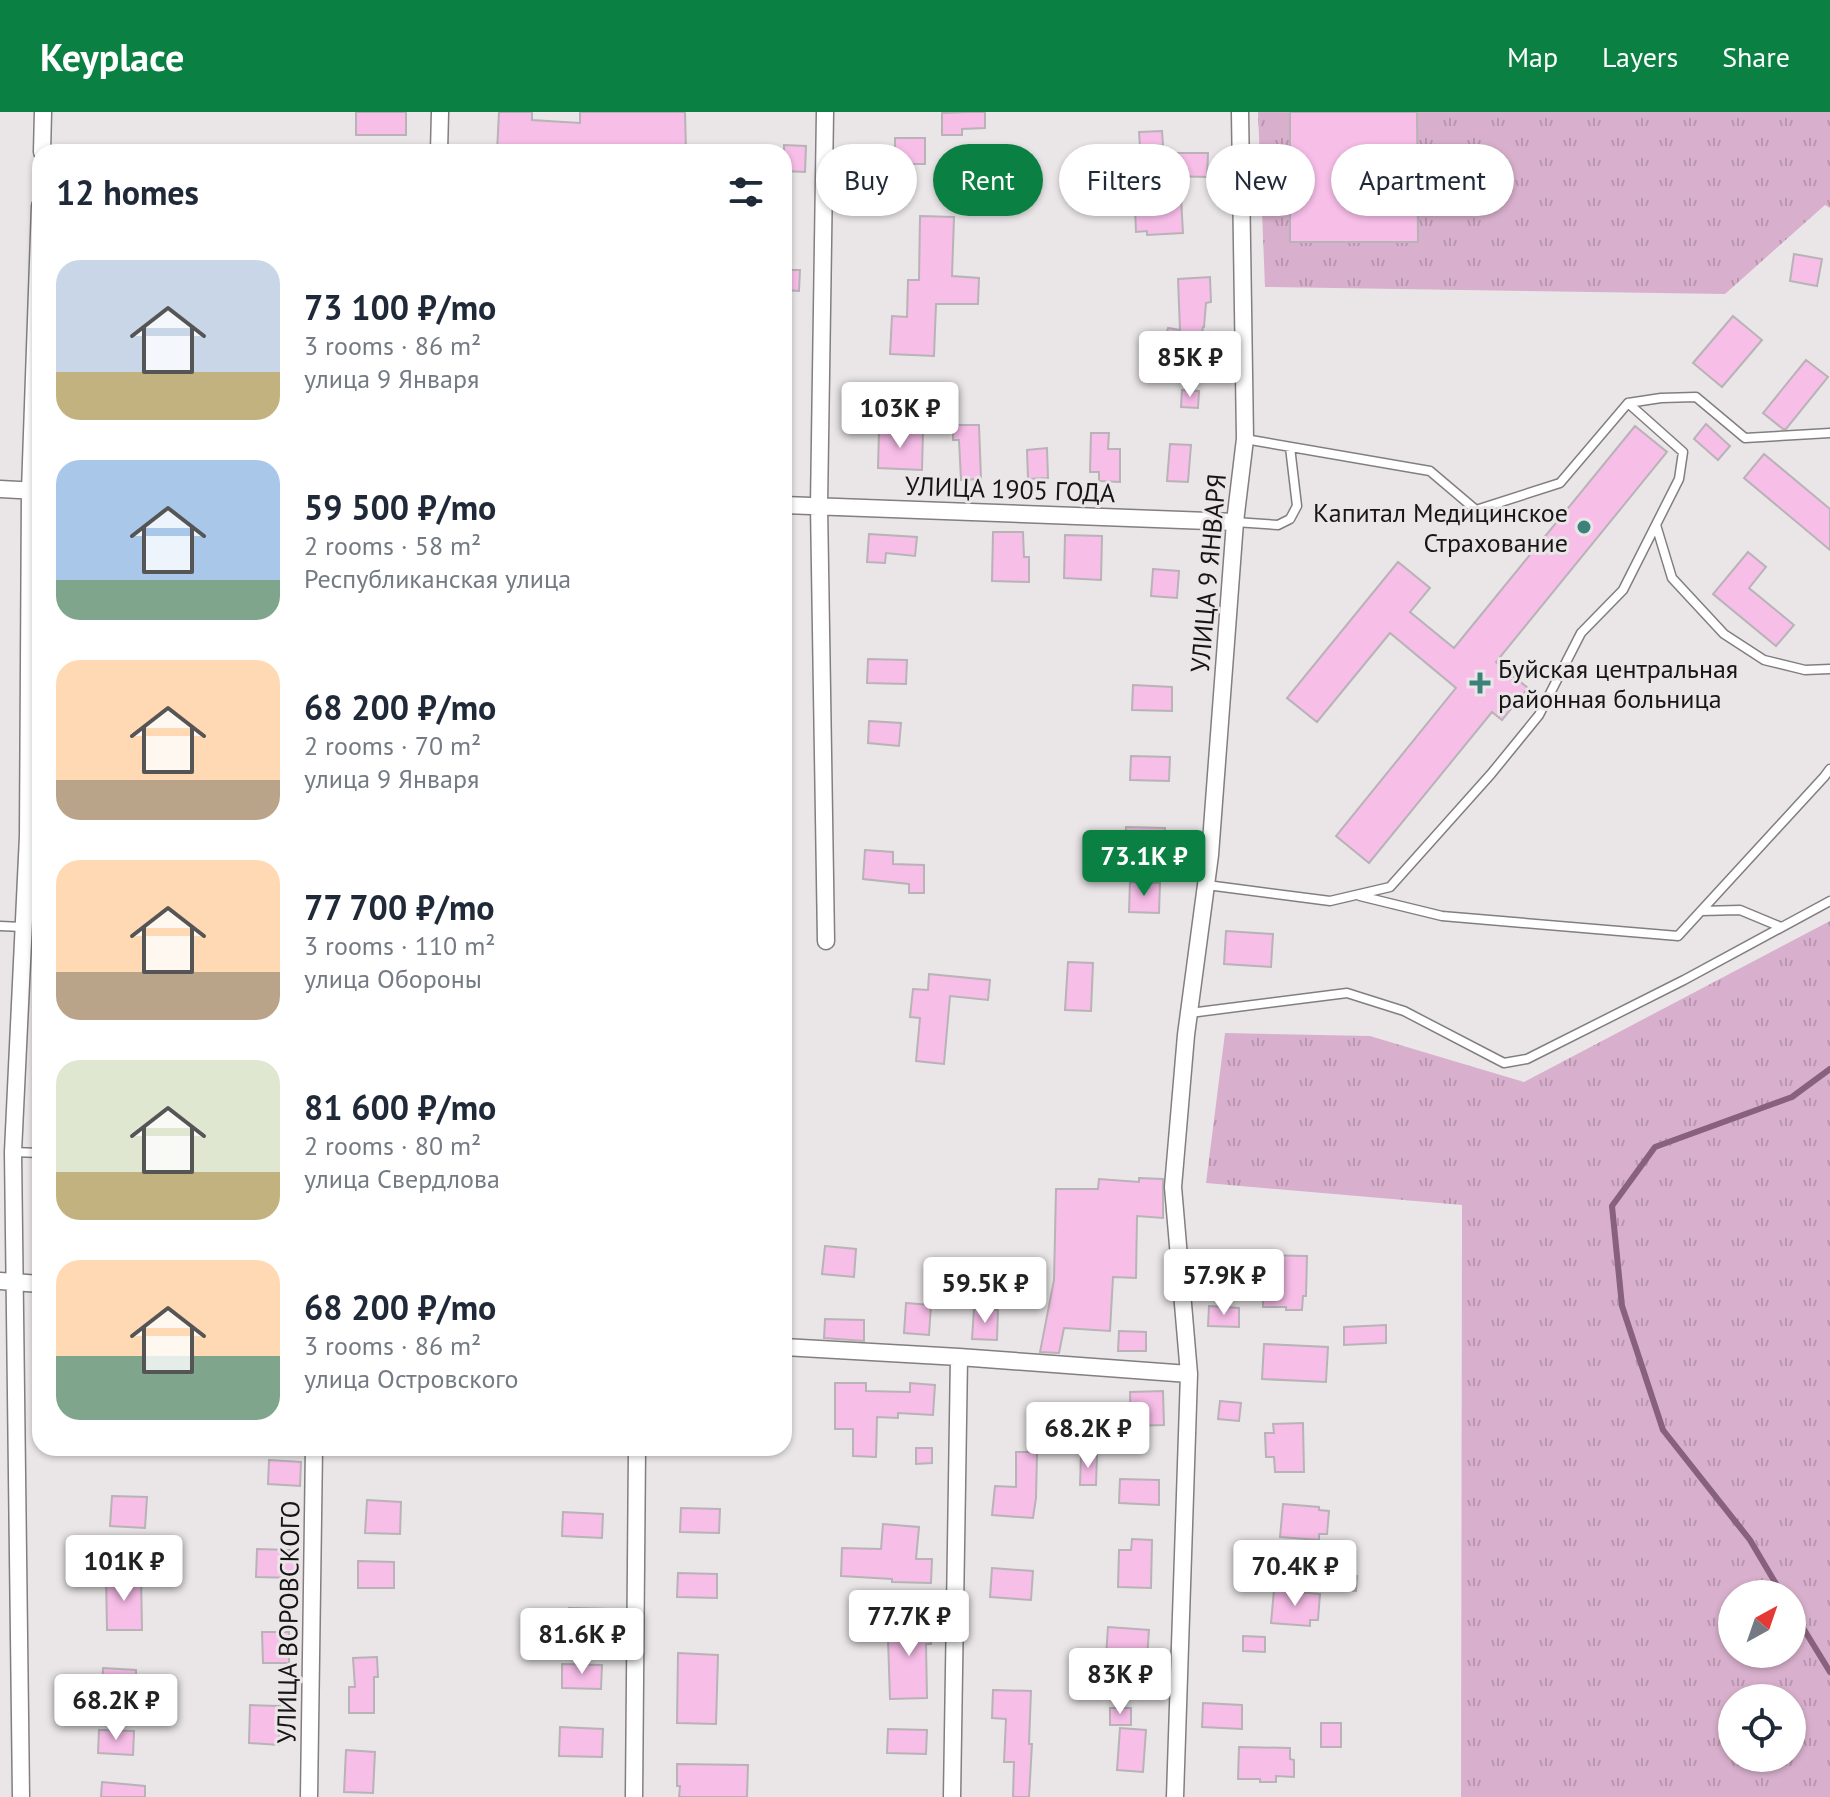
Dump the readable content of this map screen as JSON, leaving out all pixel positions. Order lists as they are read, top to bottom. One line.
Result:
{"streets":{"street":["УЛИЦА 1905 ГОДА","УЛИЦА 9 ЯНВАРЯ","УЛИЦА ВОРОВСКОГО"]},"crossings":[["УЛИЦА 1905 ГОДА","УЛИЦА 9 ЯНВАРЯ"]],"places":{"other":["Капитал Медицинское Страхование"],"health":["Буйская центральная районная больница"]},"north":"top right","page":{"header":"Keyplace","nav":["Map","Layers","Share"],"chip":["Buy","Rent","Filters","New","Apartment"],"heading":"12 homes","list":[{"name":"73 100 ₽/mo","note":"3 rooms · 86 m² · улица 9 Января"},{"name":"59 500 ₽/mo","note":"2 rooms · 58 m² · Республиканская улица"},{"name":"68 200 ₽/mo","note":"2 rooms · 70 m² · улица 9 Января"},{"name":"77 700 ₽/mo","note":"3 rooms · 110 m² · улица Обороны"},{"name":"81 600 ₽/mo","note":"2 rooms · 80 m² · улица Свердлова"},{"name":"68 200 ₽/mo","note":"3 rooms · 86 m² · улица Островского"}],"price":["85K ₽","103K ₽","73.1K ₽","57.9K ₽","59.5K ₽","68.2K ₽","101K ₽","70.4K ₽","77.7K ₽","81.6K ₽","83K ₽","68.2K ₽"]}}
